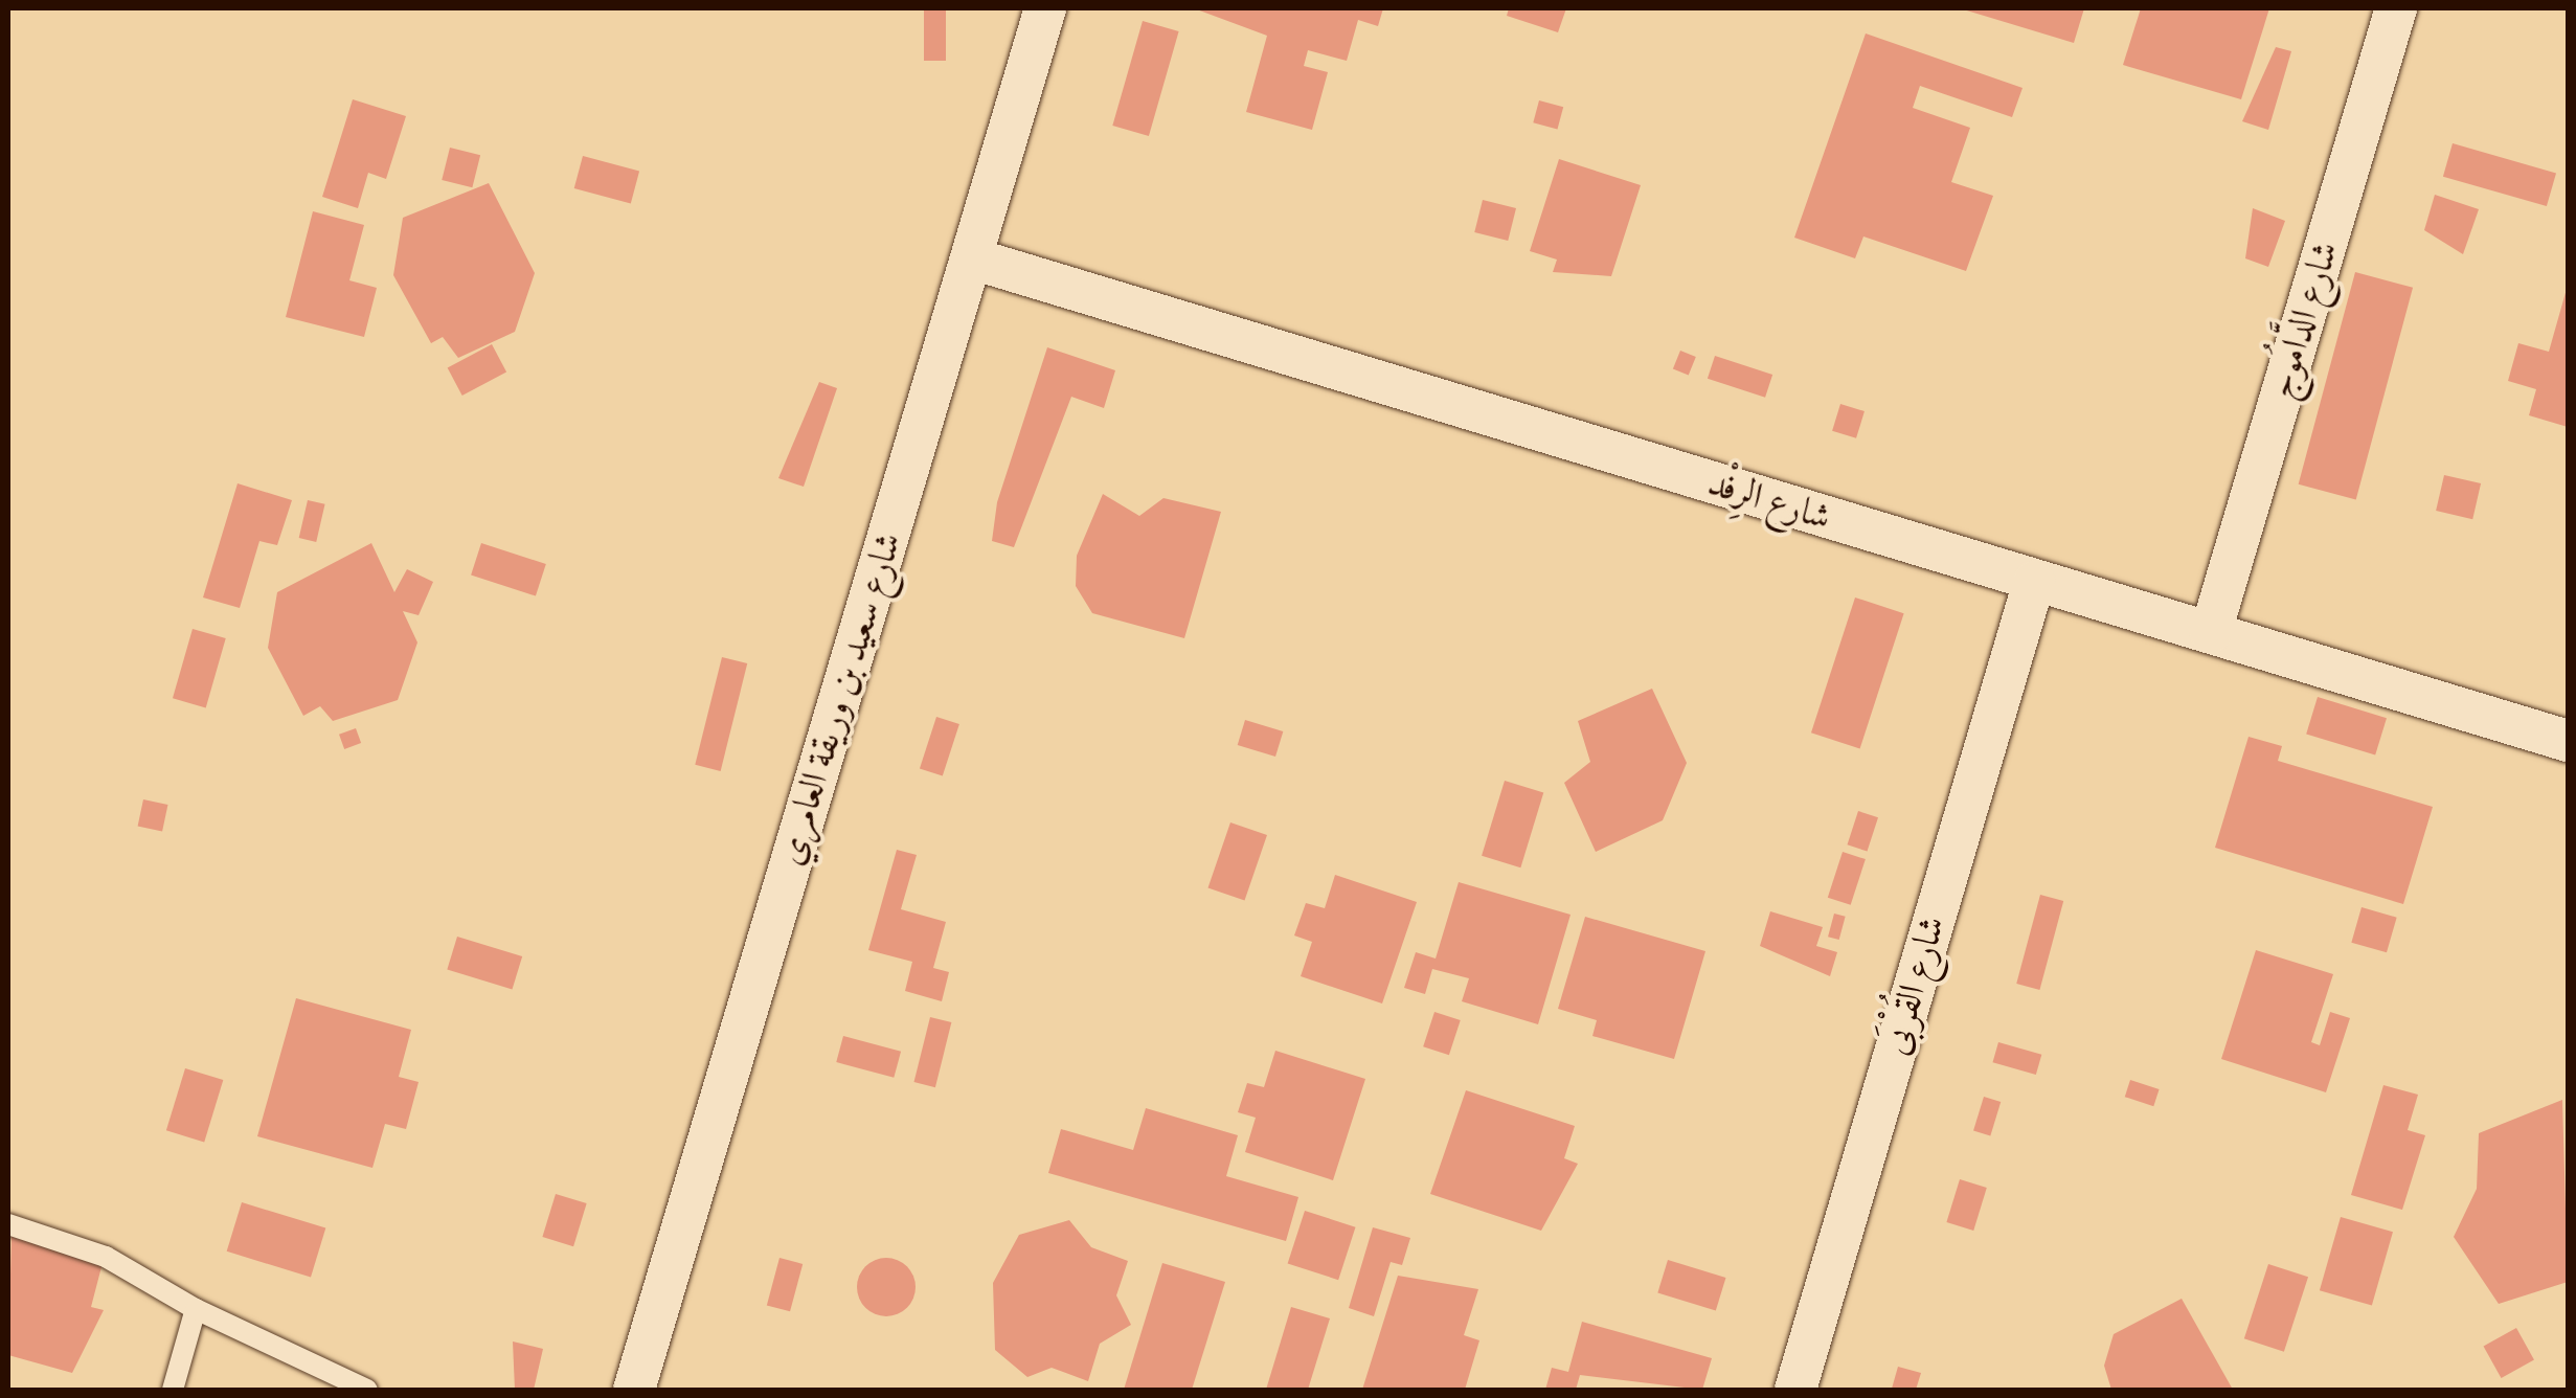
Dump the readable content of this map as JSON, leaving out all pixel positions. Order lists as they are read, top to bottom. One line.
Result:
{"streets":{"street":["شارع الدَّامُوج","شارع الرِفْد","شارع سعيد بن وريقة العامري","شارع القُرْبَى"]},"crossings":[["شارع الدَّامُوج","شارع الرِفْد"],["شارع الرِفْد","شارع سعيد بن وريقة العامري"],["شارع الرِفْد","شارع القُرْبَى"]]}
